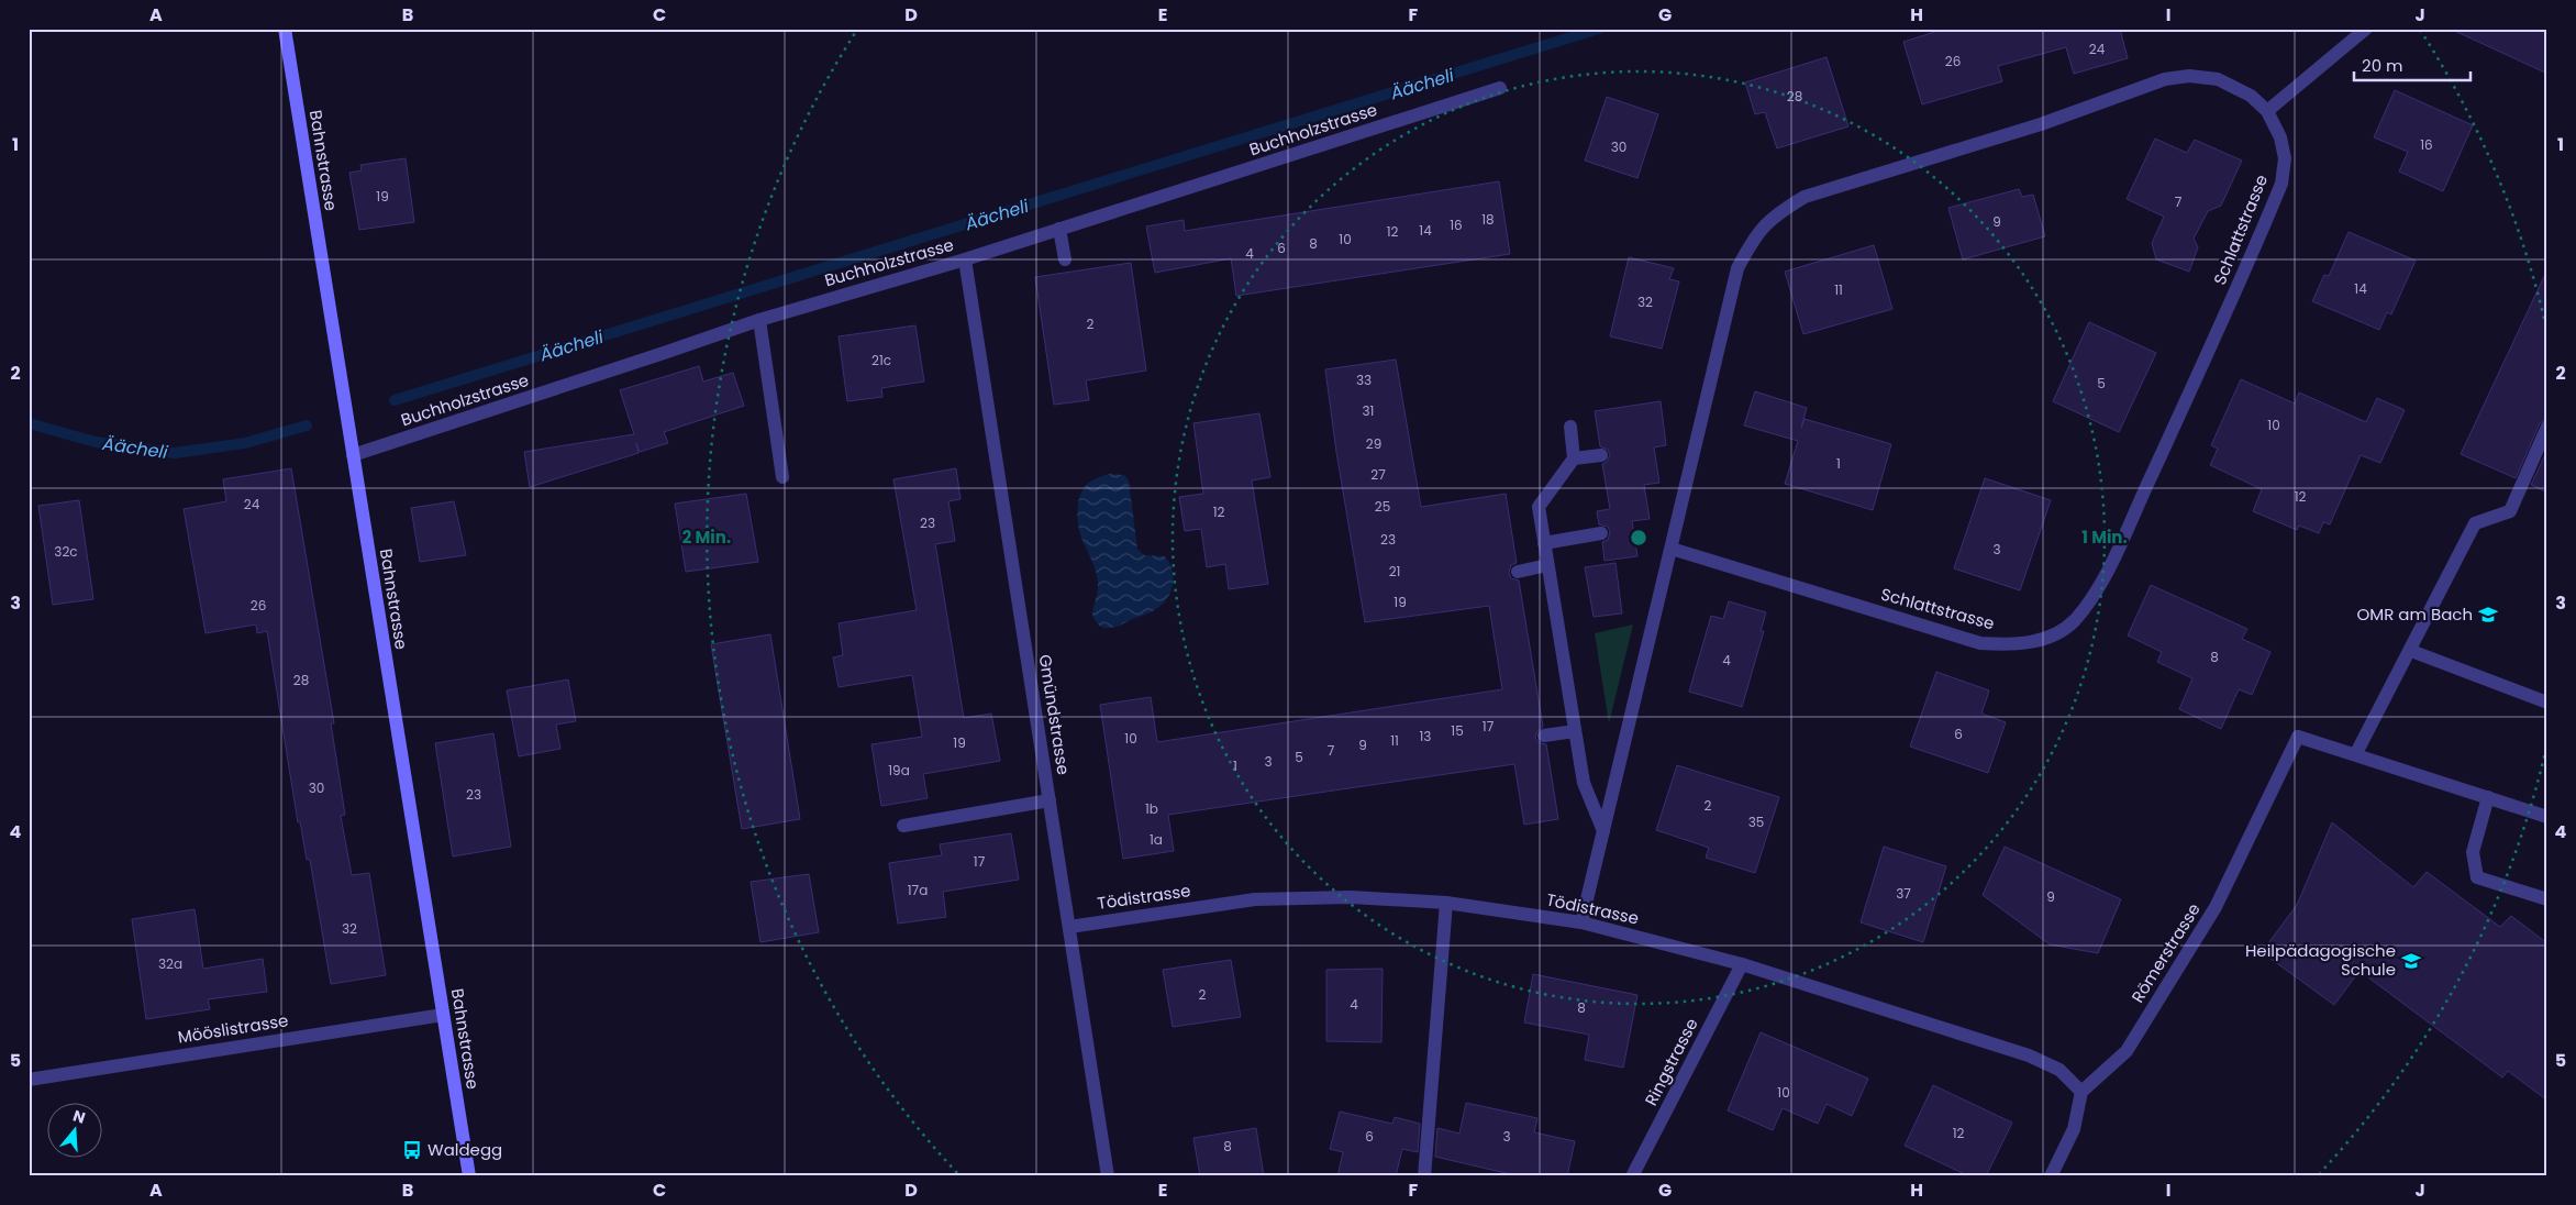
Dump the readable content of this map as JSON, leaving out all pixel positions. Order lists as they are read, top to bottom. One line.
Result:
{"streets":{"main road":["Bahnstrasse"],"street":["Buchholzstrasse","Schlattstrasse","Gmündstrasse","Tödistrasse","Römerstrasse","Mööslistrasse","Ringstrasse"]},"crossings":[["Buchholzstrasse","Bahnstrasse"],["Buchholzstrasse","Gmündstrasse"],["Bahnstrasse","Mööslistrasse"],["Schlattstrasse","Tödistrasse"],["Gmündstrasse","Tödistrasse"],["Tödistrasse","Römerstrasse"],["Tödistrasse","Ringstrasse"]],"water":["Äächeli"],"places":{"school or university":["OMR am Bach","Heilpädagogische Schule"],"bus stop":["Waldegg"]},"house_numbers":["24","26","28","16","30","19","7","18","9","16","14","12","10","8","6","4","14","11","32","2","21c","33","5","31","10","29","1","27","12","24","25","12","23","23","3","32c","21","19","26","8","4","28","17","15","6","13","10","11","19","9","7","5","3","1","19a","30","23","2","1b","35","1a","17","17a","37","9","32","32a","2","4","8","10","12","6","3","8"],"scale_bar":"20 m","north":"top","grid":{"columns":["A","B","C","D","E","F","G","H","I","J"],"rows":["1","2","3","4","5"]},"rings":["1 Min.","2 Min."]}
